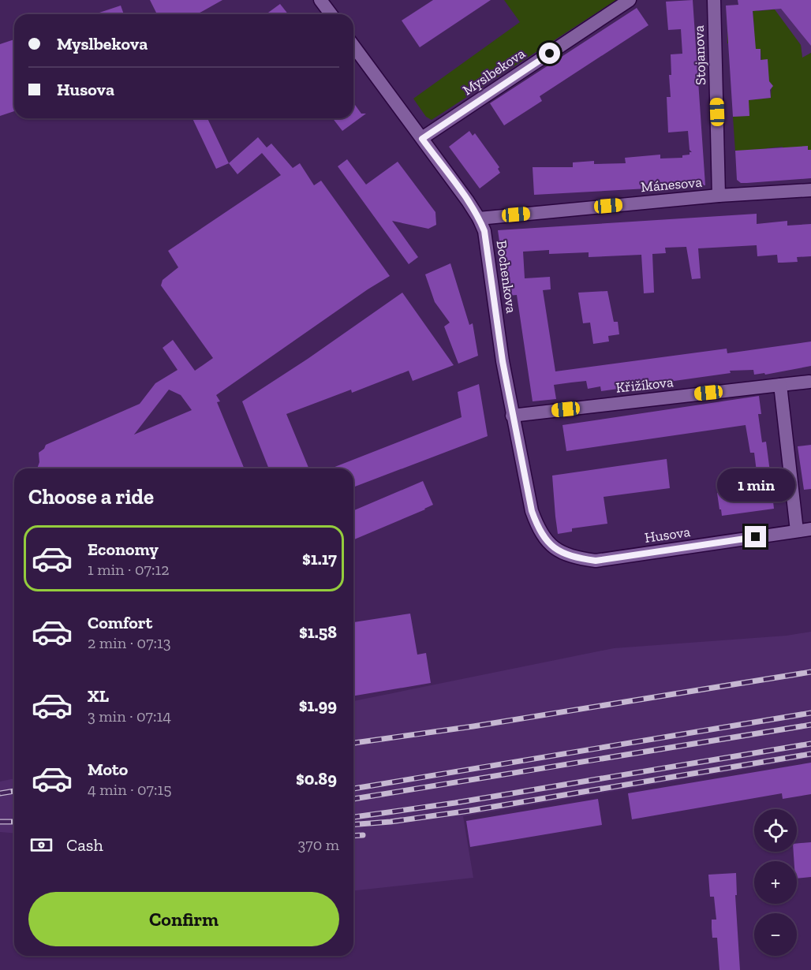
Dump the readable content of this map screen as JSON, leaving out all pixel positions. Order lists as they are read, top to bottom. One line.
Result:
{"streets":{"street":["Stojanova","Myslbekova","Mánesova","Bochenkova","Křižíkova","Husova"]},"crossings":[["Stojanova","Mánesova"],["Myslbekova","Bochenkova"],["Mánesova","Bochenkova"],["Bochenkova","Křižíkova"],["Bochenkova","Husova"]],"page":{"banner":["Myslbekova","Husova"],"bubble":"1 min","heading":"Choose a ride","list":[{"name":"Economy","note":"1 min · 07:12","value":"$1.17"},{"name":"Comfort","note":"2 min · 07:13","value":"$1.58"},{"name":"XL","note":"3 min · 07:14","value":"$1.99"},{"name":"Moto","note":"4 min · 07:15","value":"$0.89"}],"map_buttons":["+","−"],"pay":["Cash","370 m"],"buttons":"Confirm"}}
